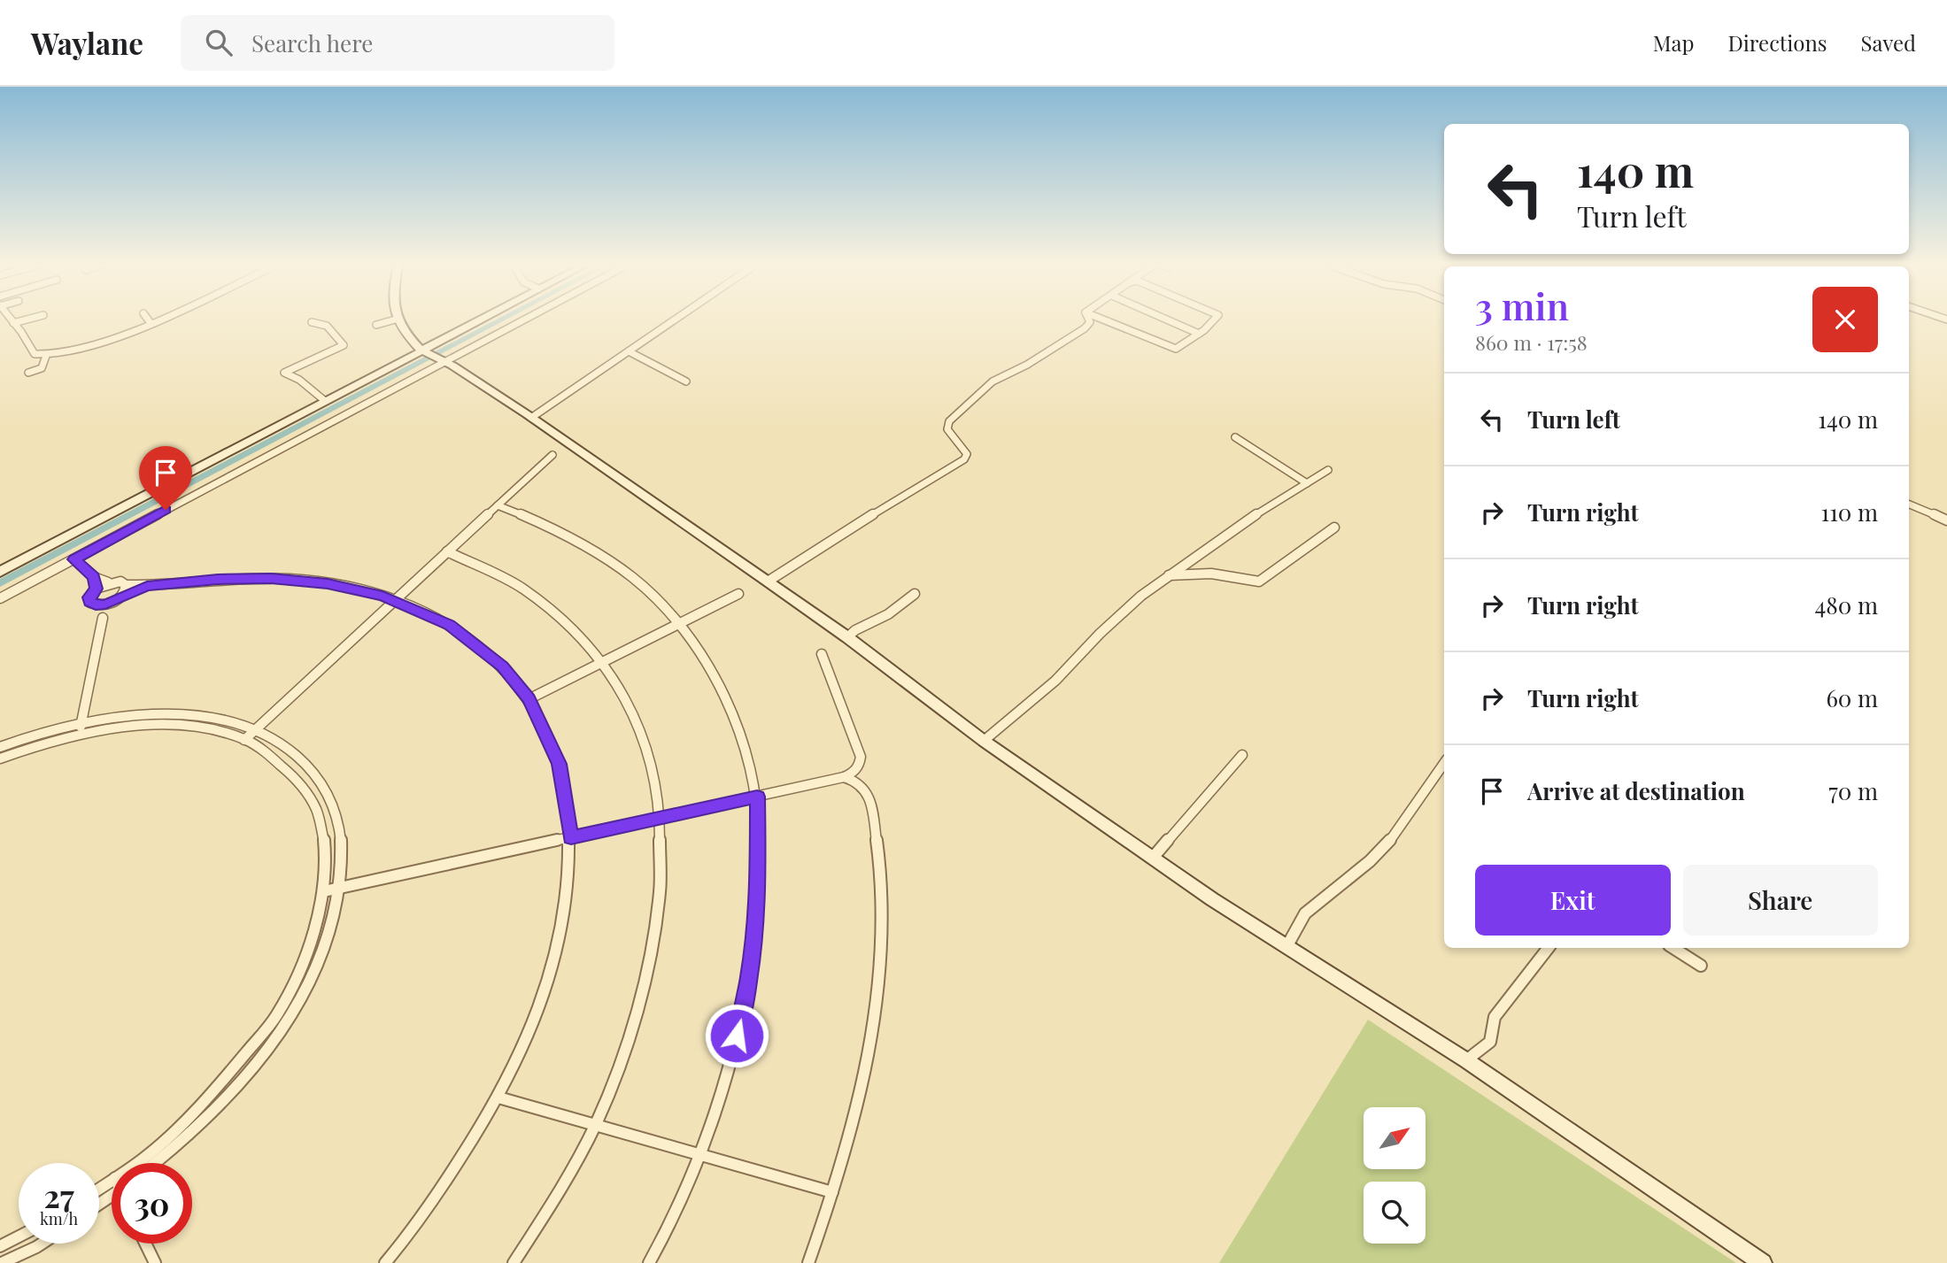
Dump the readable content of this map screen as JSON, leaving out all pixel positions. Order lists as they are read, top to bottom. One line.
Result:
{"north":"top right","page":{"header":"Waylane","search":"Search here","nav":["Map","Directions","Saved"],"turn":["140 m","Turn left"],"heading":["3 min","860 m · 17:58"],"list":[{"name":"Turn left","value":"140 m"},{"name":"Turn right","value":"110 m"},{"name":"Turn right","value":"480 m"},{"name":"Turn right","value":"60 m"},{"name":"Arrive at destination","value":"70 m"}],"buttons":["Exit","Share"],"speed":"27 km/h","limit":"30"}}
